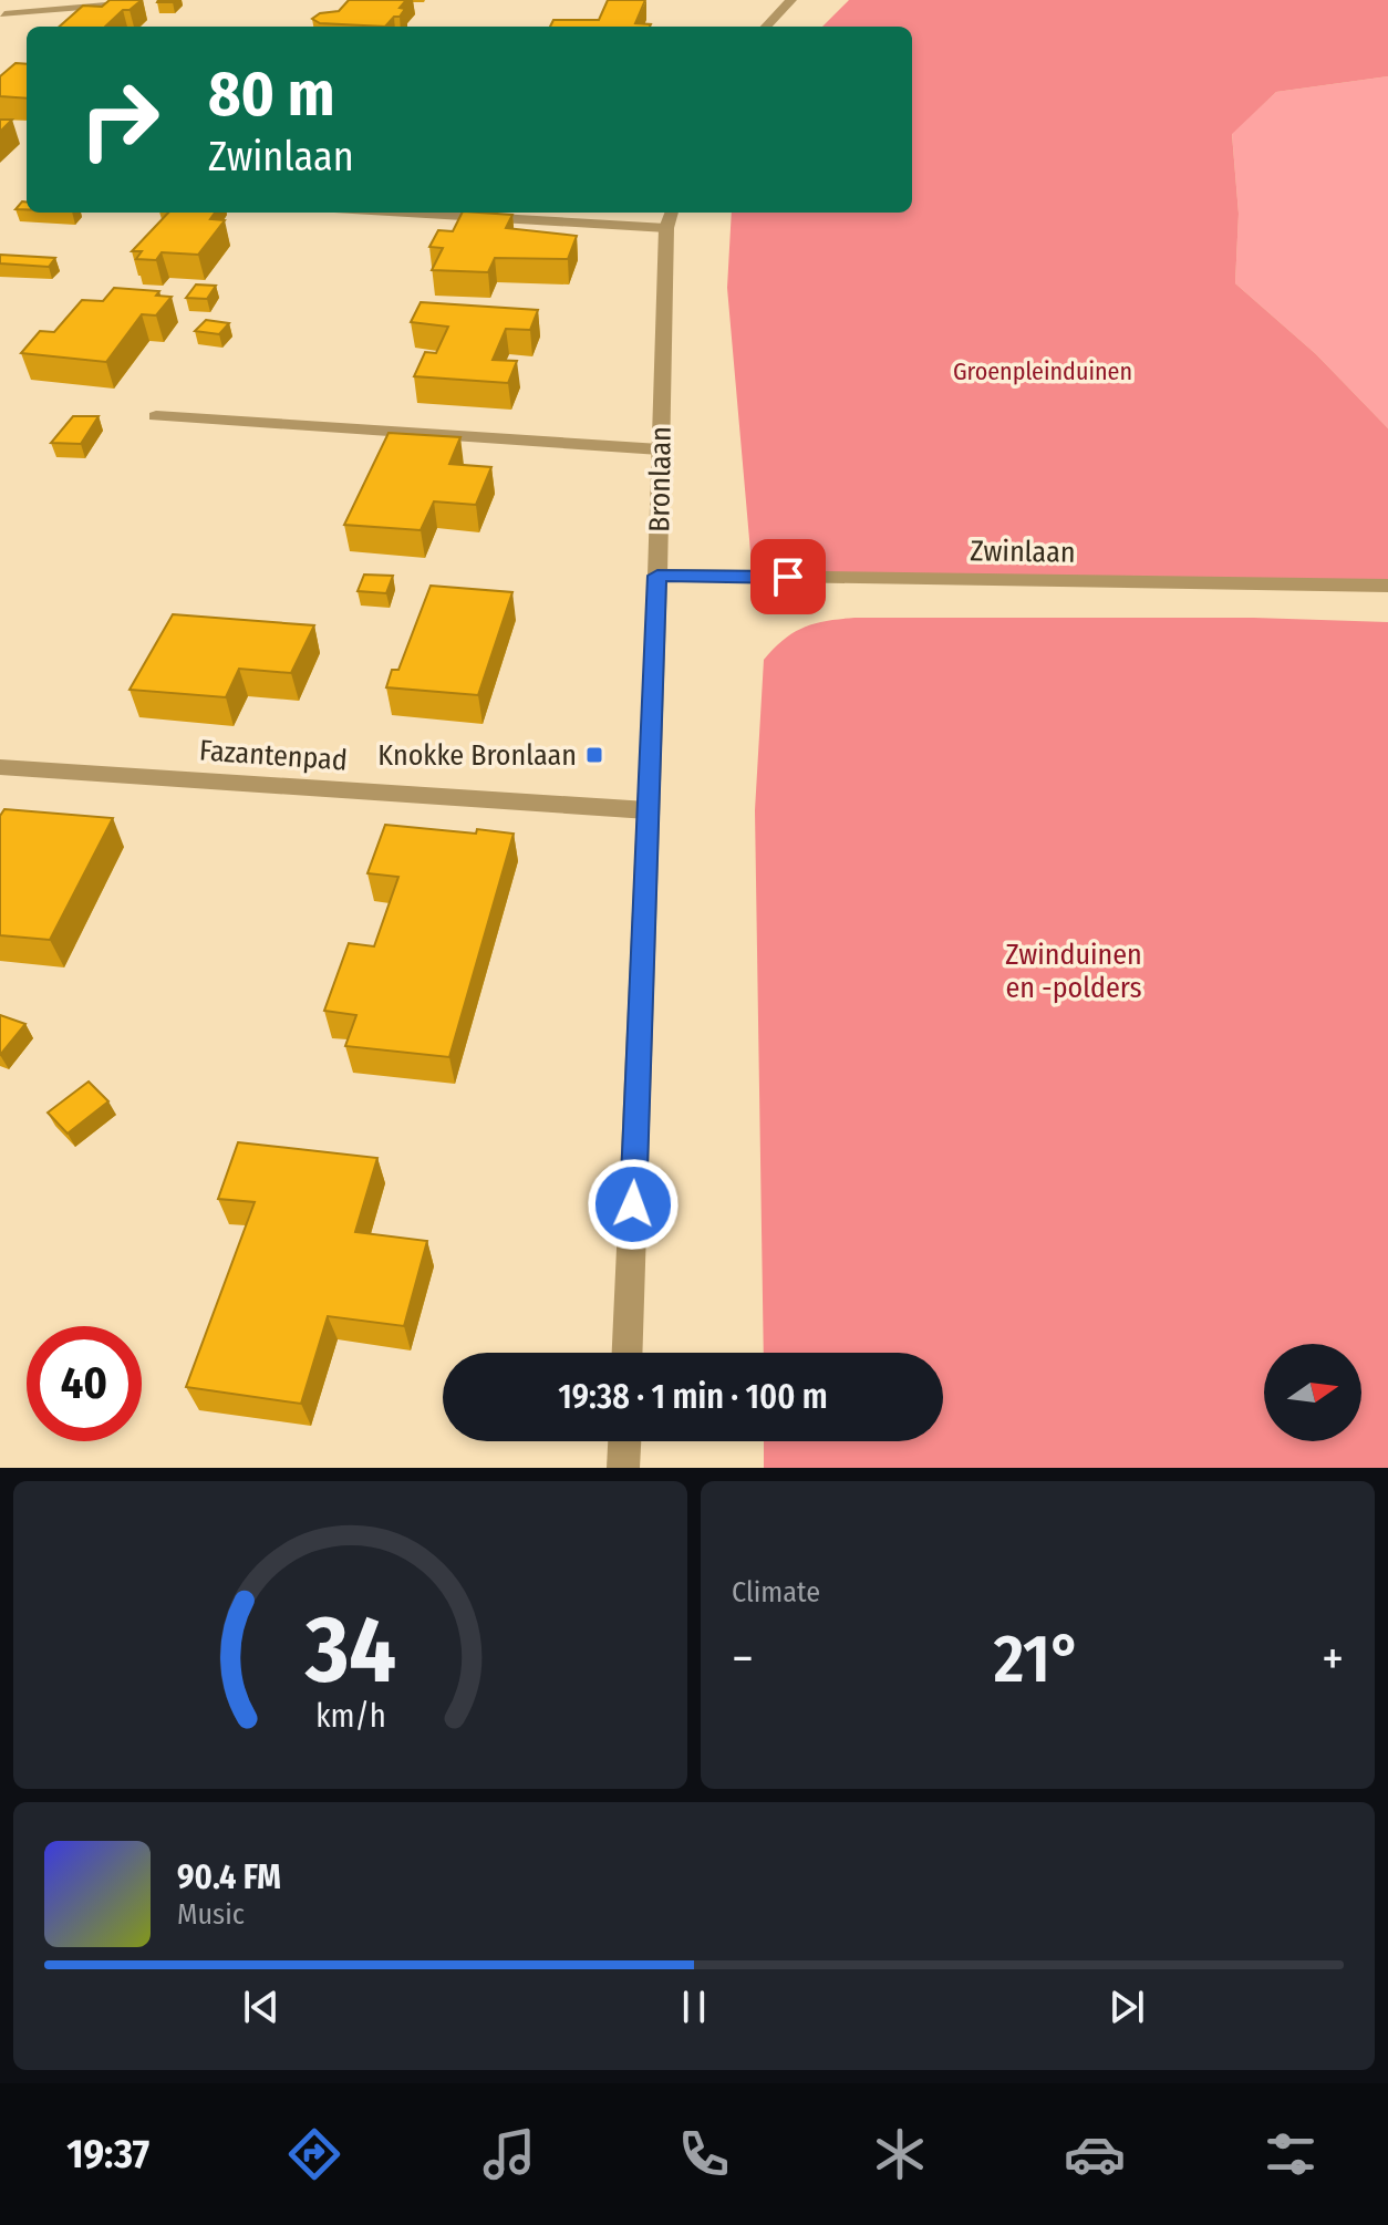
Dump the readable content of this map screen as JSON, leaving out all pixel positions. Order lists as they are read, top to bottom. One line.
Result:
{"streets":{"street":["Bronlaan","Zwinlaan","Fazantenpad"]},"crossings":[["Bronlaan","Zwinlaan"],["Bronlaan","Fazantenpad"]],"parks":["Groenpleinduinen","Zwinduinen en -polders"],"places":{"transit":["Knokke Bronlaan"]},"north":"right","page":{"turn":["80 m","Zwinlaan"],"limit":"40","trip":"19:38 · 1 min · 100 m","tile":"Climate","heat":["−","21°","+"],"song":["90.4 FM","Music"],"tabs":"19:37","gauge":["34","km/h"]}}
